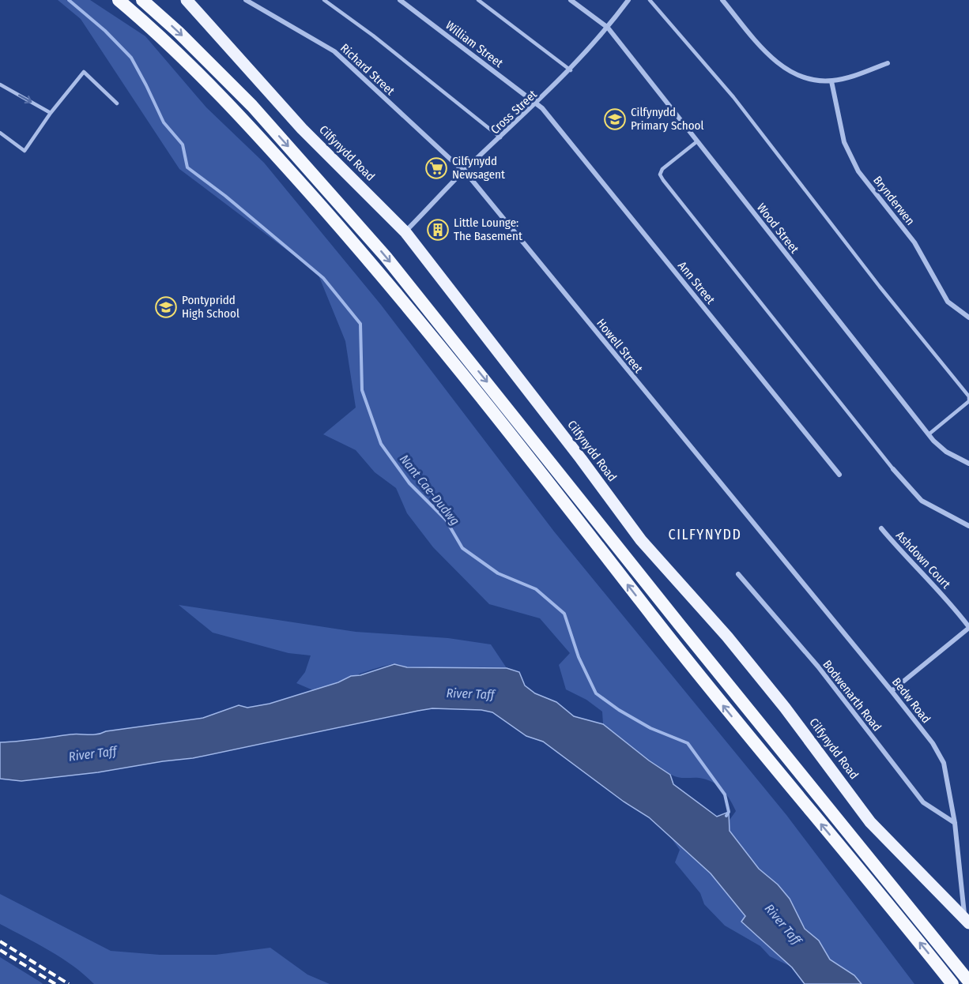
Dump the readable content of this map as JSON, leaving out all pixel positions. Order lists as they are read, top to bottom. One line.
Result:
{"streets":{"main road":["Cilfynydd Road"],"street":["William Street","Richard Street","Cross Street","Brynderwen","Wood Street","Ann Street","Howell Street","Ashdown Court","Bodwenarth Road","Bedw Road"]},"crossings":[["William Street","Cross Street"],["William Street","Ann Street"],["Richard Street","Cross Street"],["Richard Street","Howell Street"],["Cross Street","Cilfynydd Road"],["Cross Street","Wood Street"],["Cross Street","Ann Street"],["Cross Street","Howell Street"],["Cilfynydd Road","Bedw Road"],["Howell Street","Bedw Road"],["Bodwenarth Road","Bedw Road"]],"districts":["CILFYNYDD"],"water":["Nant Cae-Dudwg","River Taff"],"places":{"school or university":["Cilfynydd Primary School","Pontypridd High School"],"supermarket":["Cilfynydd Newsagent"],"building":["Little Lounge: The Basement"]}}
